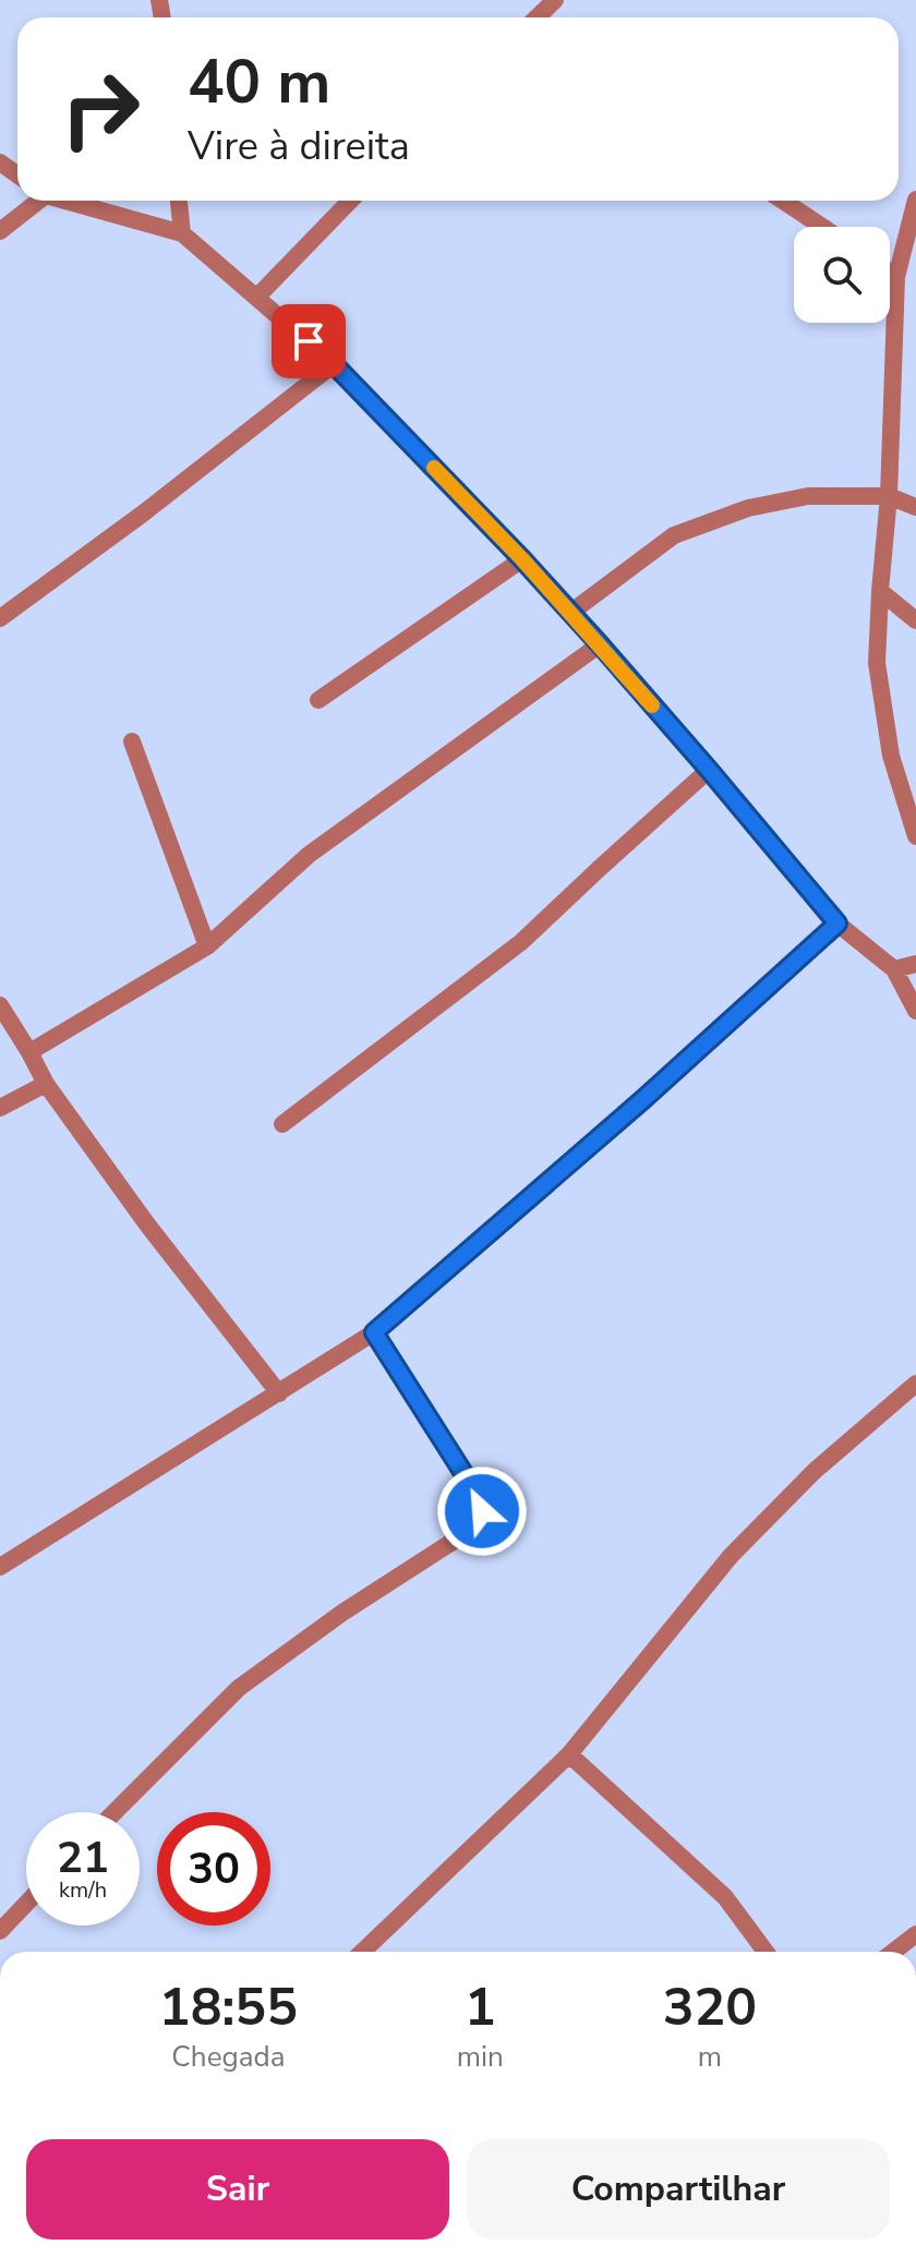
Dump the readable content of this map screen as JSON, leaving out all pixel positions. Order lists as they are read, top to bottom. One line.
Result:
{"page":{"turn":["40 m","Vire à direita"],"speed":"21 km/h","limit":"30","eta":["18:55","Chegada","1","min","320","m"],"buttons":["Sair","Compartilhar"]}}
